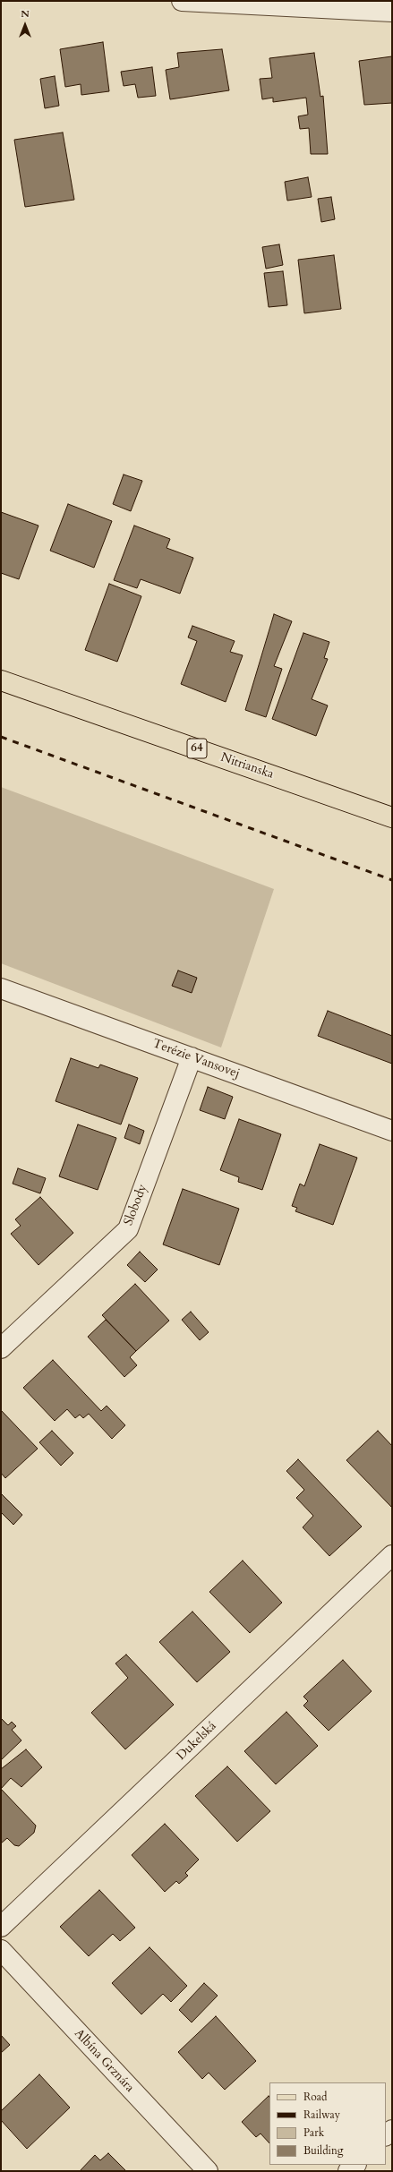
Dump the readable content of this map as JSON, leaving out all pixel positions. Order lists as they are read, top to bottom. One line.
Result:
{"streets":{"main road":["64","Nitrianska"],"street":["Terézie Vansovej","Slobody","Dukelská","Albína Grznára"]},"crossings":[["Terézie Vansovej","Slobody"]],"legend":["Road","Railway","Park","Building"],"north":"top"}
